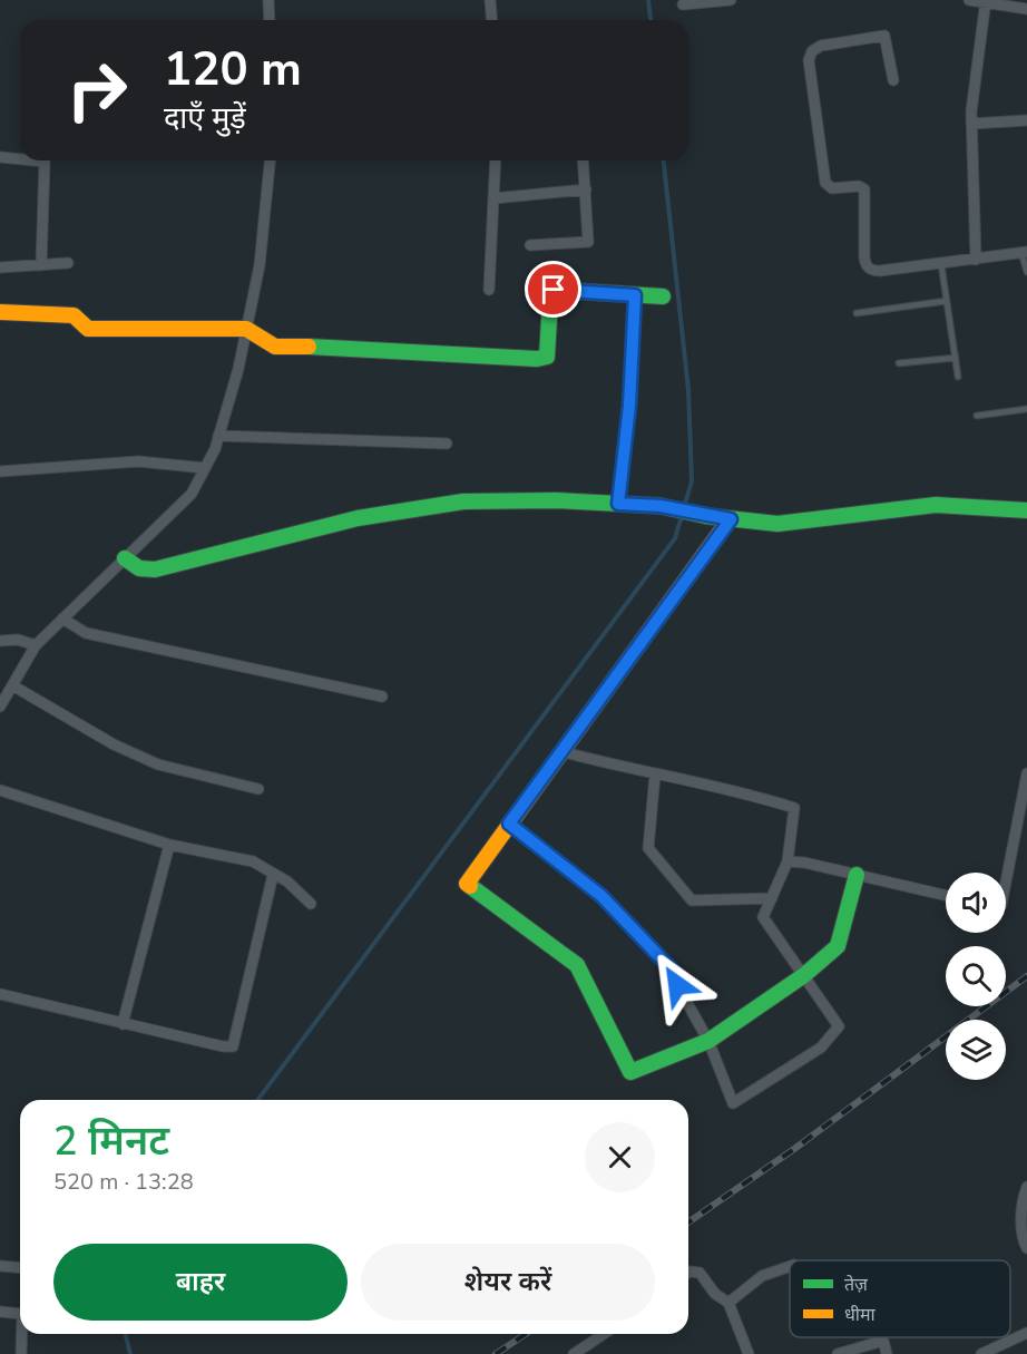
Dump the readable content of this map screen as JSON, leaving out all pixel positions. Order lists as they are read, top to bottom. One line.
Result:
{"legend":["तेज़","धीमा"],"page":{"turn":["120 m","दाएँ मुड़ें"],"heading":["2 मिनट","520 m · 13:28"],"buttons":["बाहर","शेयर करें"]}}
